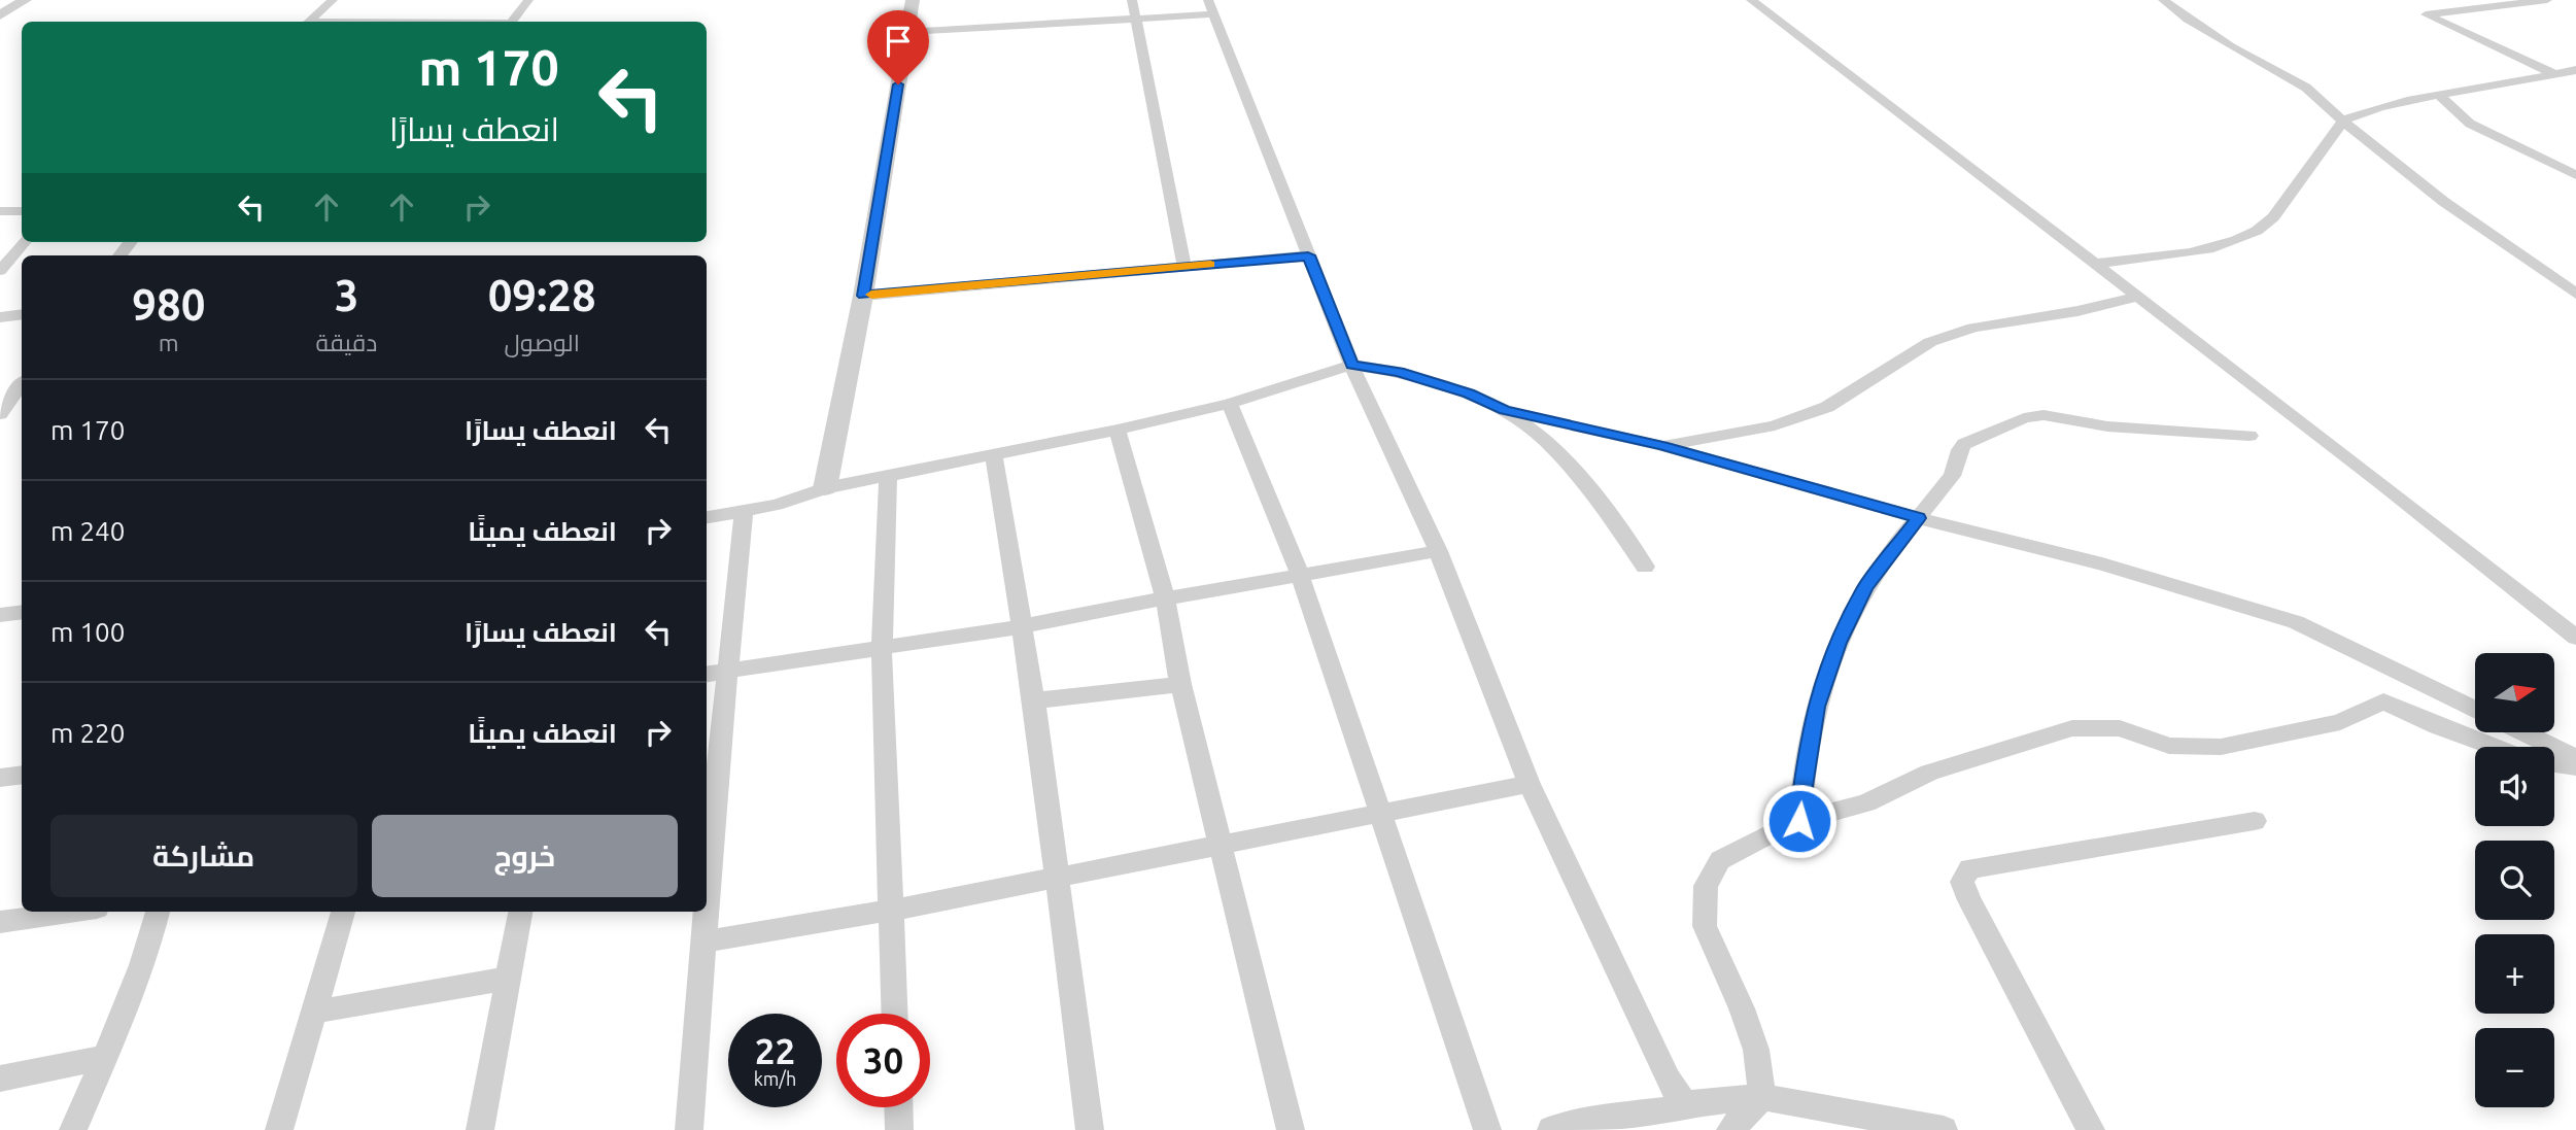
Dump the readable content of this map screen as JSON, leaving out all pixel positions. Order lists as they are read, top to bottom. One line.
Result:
{"north":"right","page":{"turn":["170 m","انعطف يسارًا"],"eta":["09:28","الوصول","3","دقيقة","980","m"],"list":[{"name":"انعطف يسارًا","value":"170 m"},{"name":"انعطف يمينًا","value":"240 m"},{"name":"انعطف يسارًا","value":"100 m"},{"name":"انعطف يمينًا","value":"220 m"}],"map_buttons":["+","−"],"buttons":["خروج","مشاركة"],"speed":"22 km/h","limit":"30"}}
